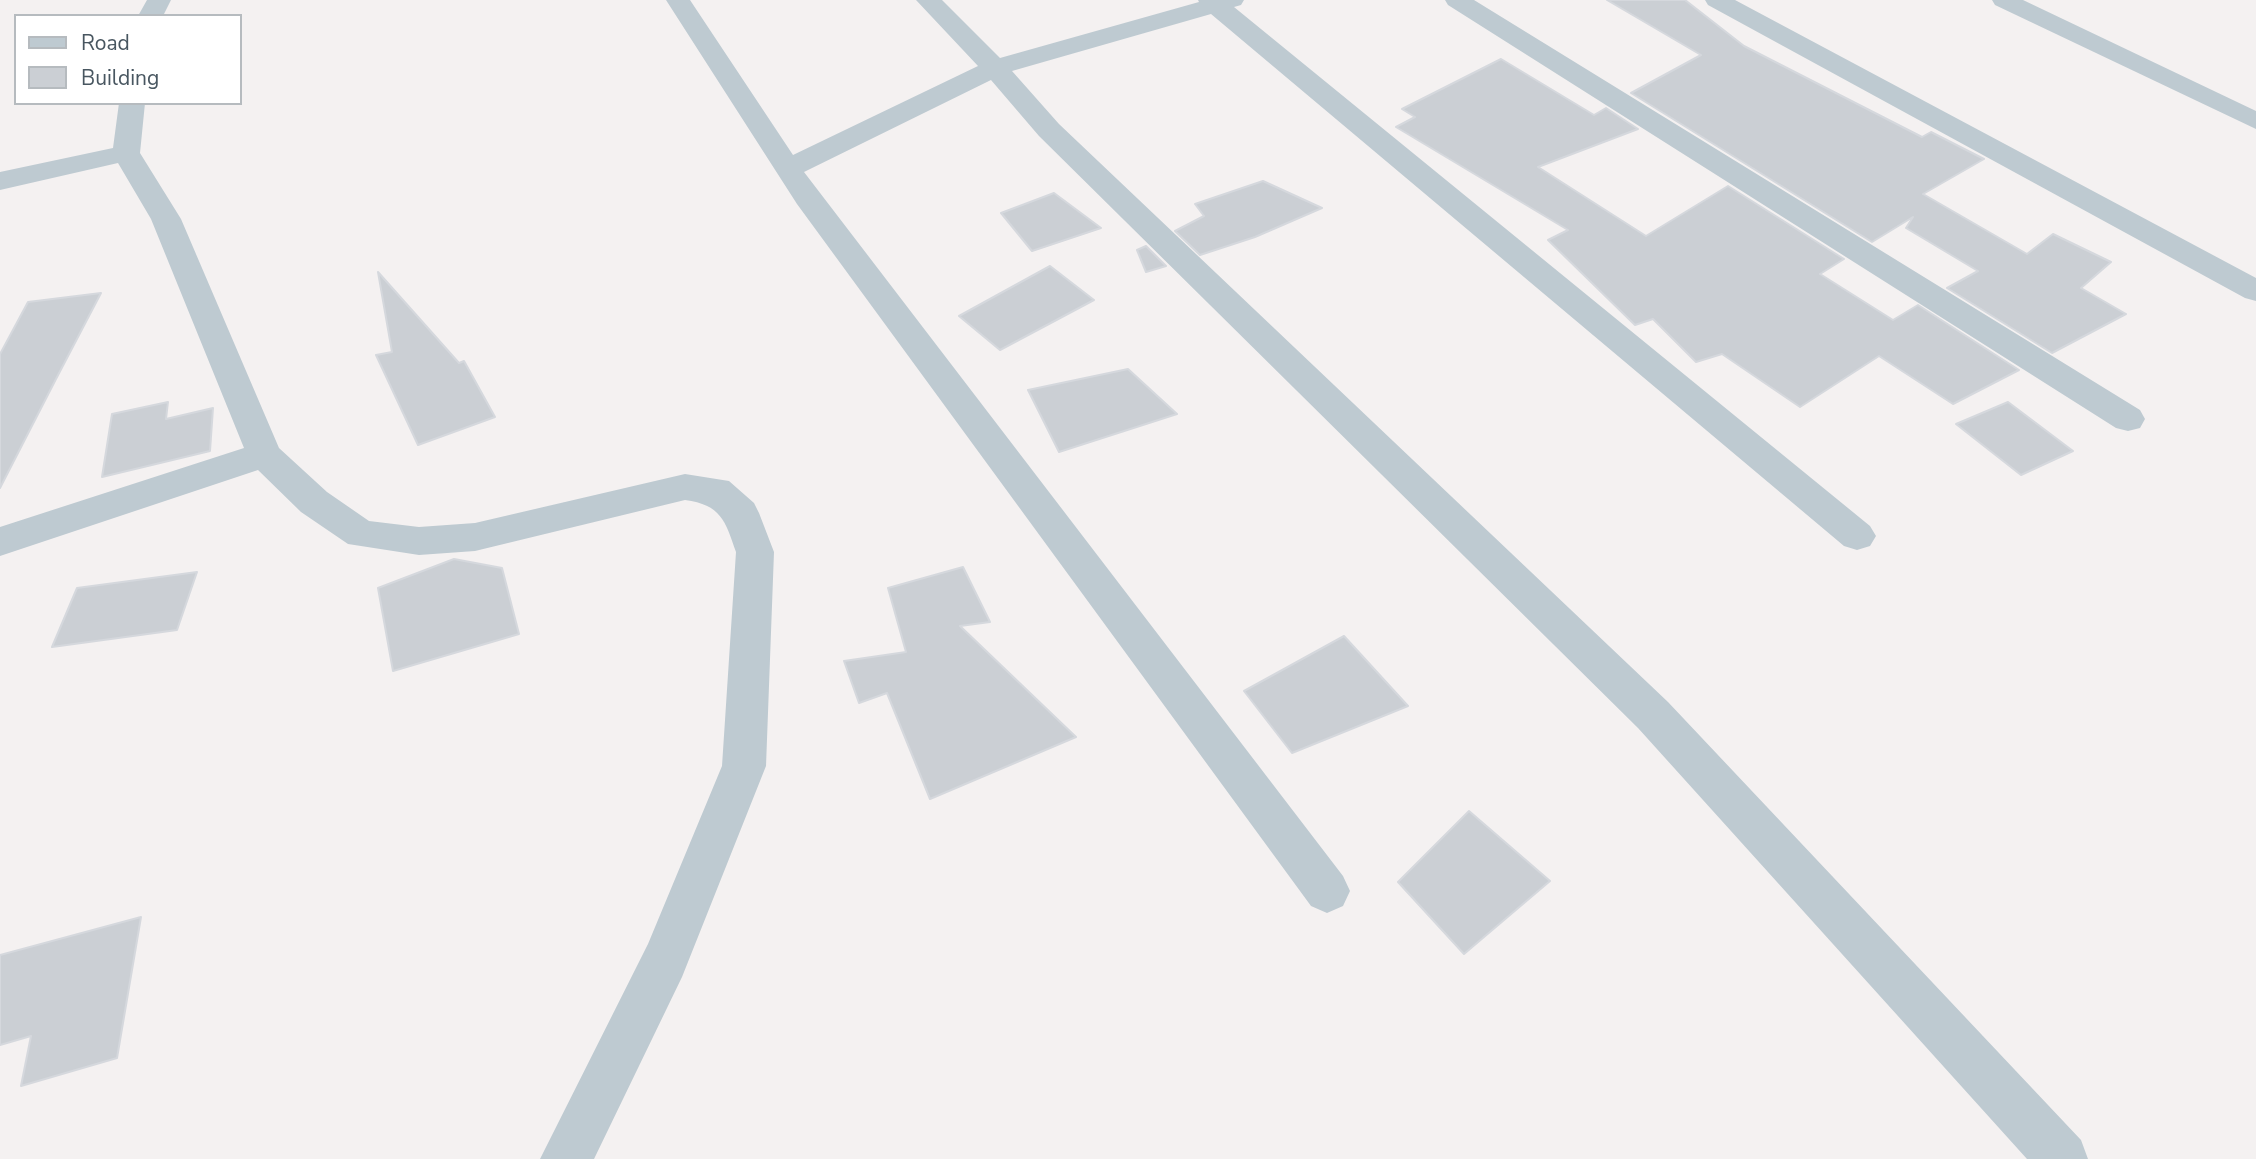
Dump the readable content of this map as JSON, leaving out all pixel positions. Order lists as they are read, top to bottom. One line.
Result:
{"legend":["Road","Building"]}
